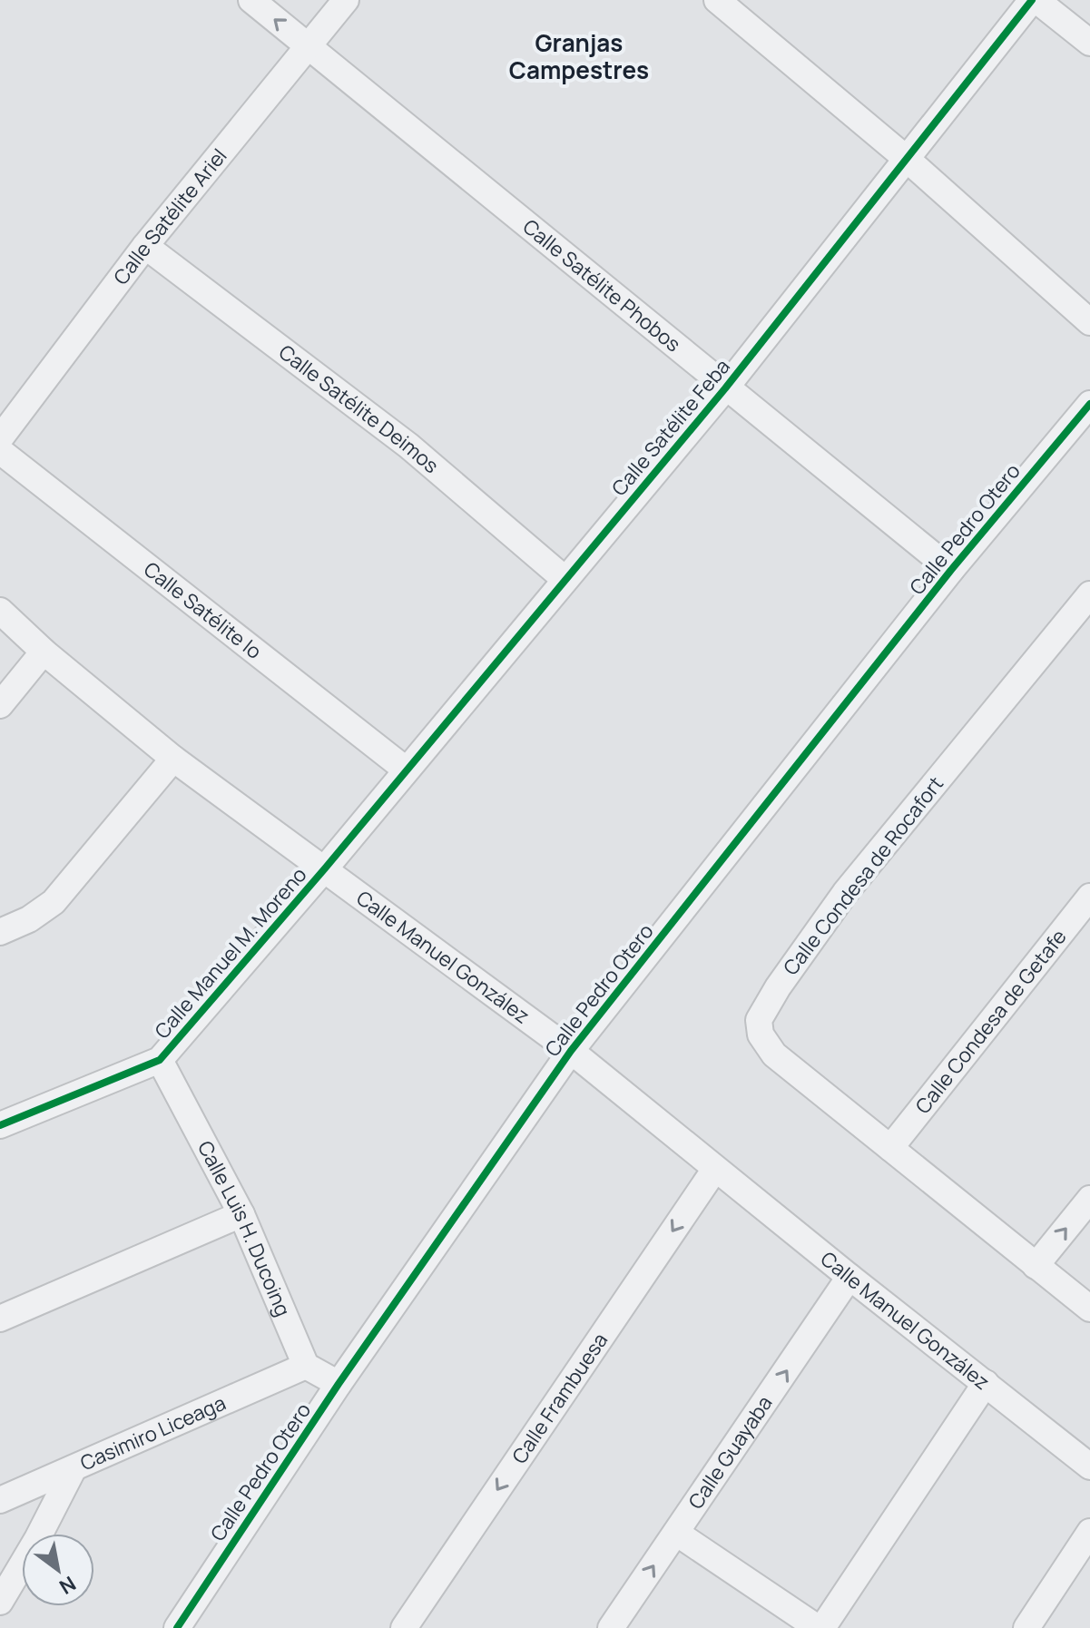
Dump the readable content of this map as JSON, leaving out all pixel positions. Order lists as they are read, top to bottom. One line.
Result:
{"streets":{"street":["Calle Satélite Ariel","Calle Satélite Phobos","Calle Satélite Deimos","Calle Satélite Feba","Calle Pedro Otero","Calle Satélite Io","Calle Condesa de Rocafort","Calle Manuel M. Moreno","Calle Manuel González","Calle Condesa de Getafe","Calle Luis H. Ducoing","Calle Frambuesa","Casimiro Liceaga","Calle Guayaba"]},"crossings":[["Calle Satélite Ariel","Calle Satélite Phobos"],["Calle Satélite Ariel","Calle Satélite Deimos"],["Calle Satélite Phobos","Calle Satélite Feba"],["Calle Satélite Phobos","Calle Pedro Otero"],["Calle Satélite Deimos","Calle Satélite Feba"],["Calle Satélite Feba","Calle Satélite Io"],["Calle Satélite Feba","Calle Manuel M. Moreno"],["Calle Satélite Feba","Calle Manuel González"],["Calle Pedro Otero","Calle Manuel González"],["Calle Condesa de Rocafort","Calle Condesa de Getafe"],["Calle Manuel M. Moreno","Calle Manuel González"],["Calle Manuel M. Moreno","Calle Luis H. Ducoing"],["Calle Manuel González","Calle Frambuesa"],["Calle Manuel González","Calle Guayaba"],["Calle Luis H. Ducoing","Casimiro Liceaga"]],"one_way":["Calle Frambuesa"],"districts":["Granjas Campestres"],"north":"bottom right"}
